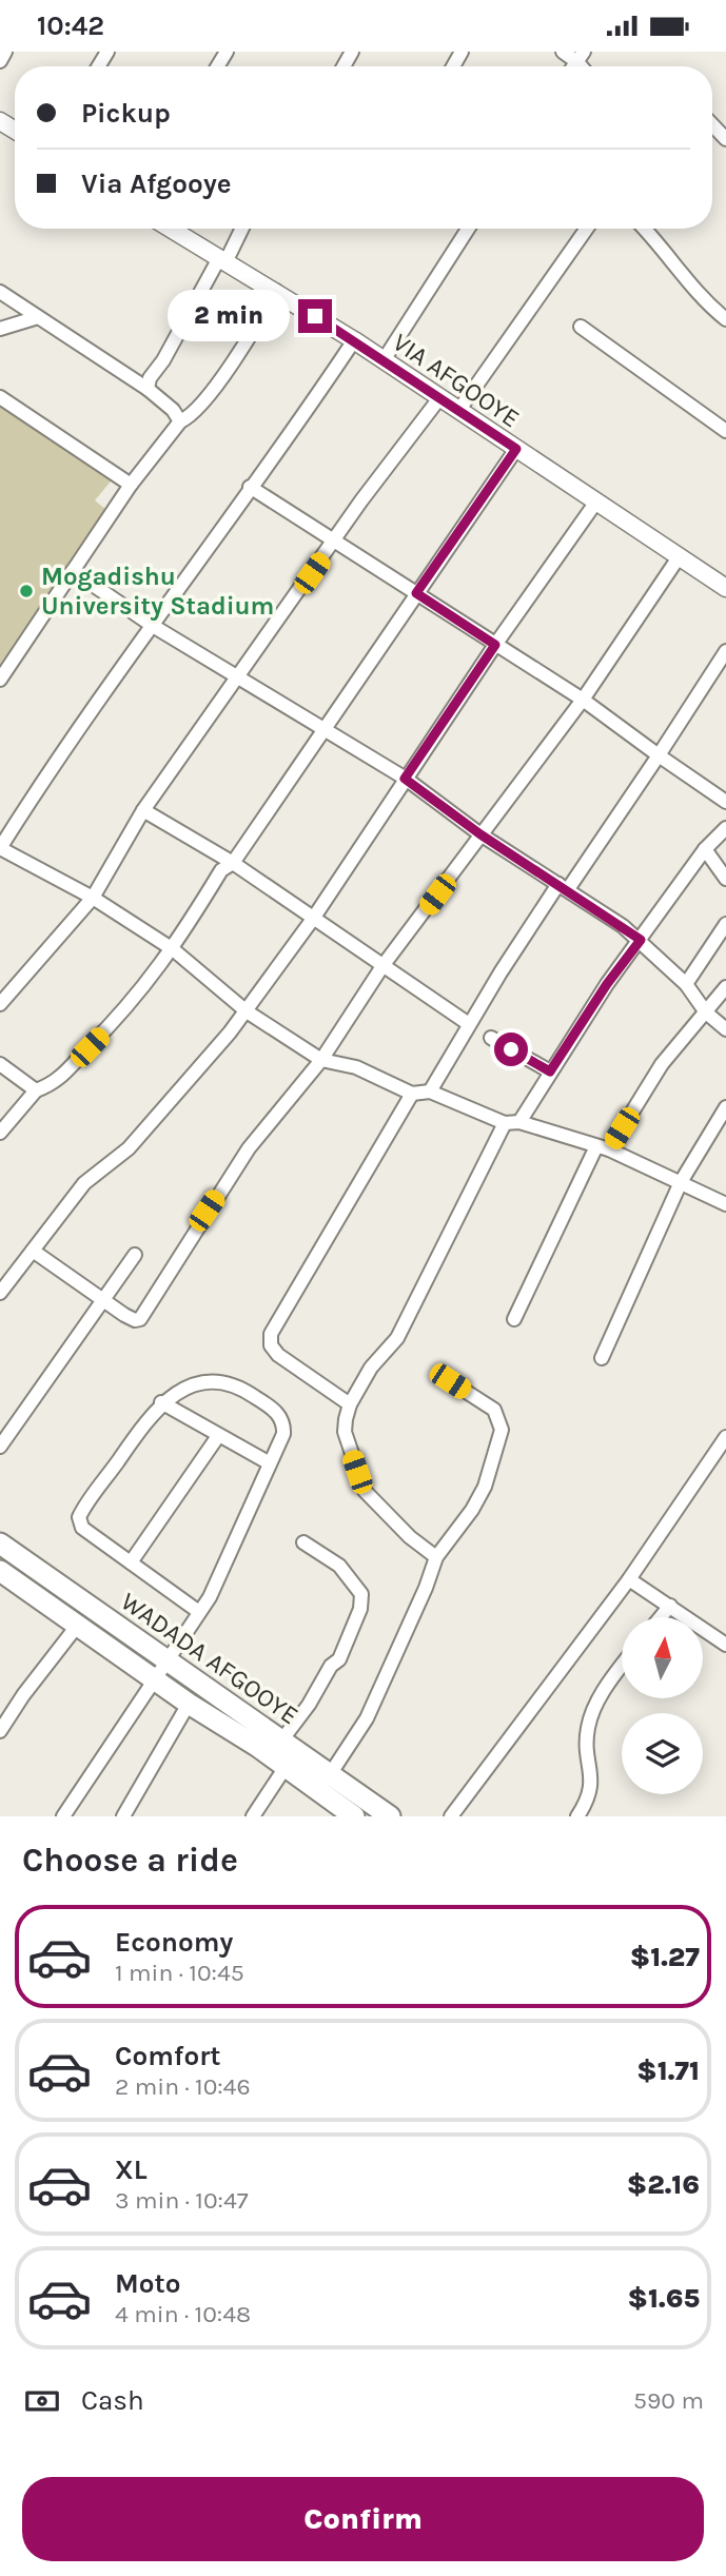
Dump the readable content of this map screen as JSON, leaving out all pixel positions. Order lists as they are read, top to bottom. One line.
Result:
{"streets":{"highway":["WADADA AFGOOYE"],"main road":["VIA AFGOOYE"]},"places":["Mogadishu University Stadium"],"north":"top","page":{"status":"10:42","banner":["Pickup","Via Afgooye"],"bubble":"2 min","heading":"Choose a ride","list":[{"name":"Economy","note":"1 min · 10:45","value":"$1.27"},{"name":"Comfort","note":"2 min · 10:46","value":"$1.71"},{"name":"XL","note":"3 min · 10:47","value":"$2.16"},{"name":"Moto","note":"4 min · 10:48","value":"$1.65"}],"pay":["Cash","590 m"],"buttons":"Confirm"}}
